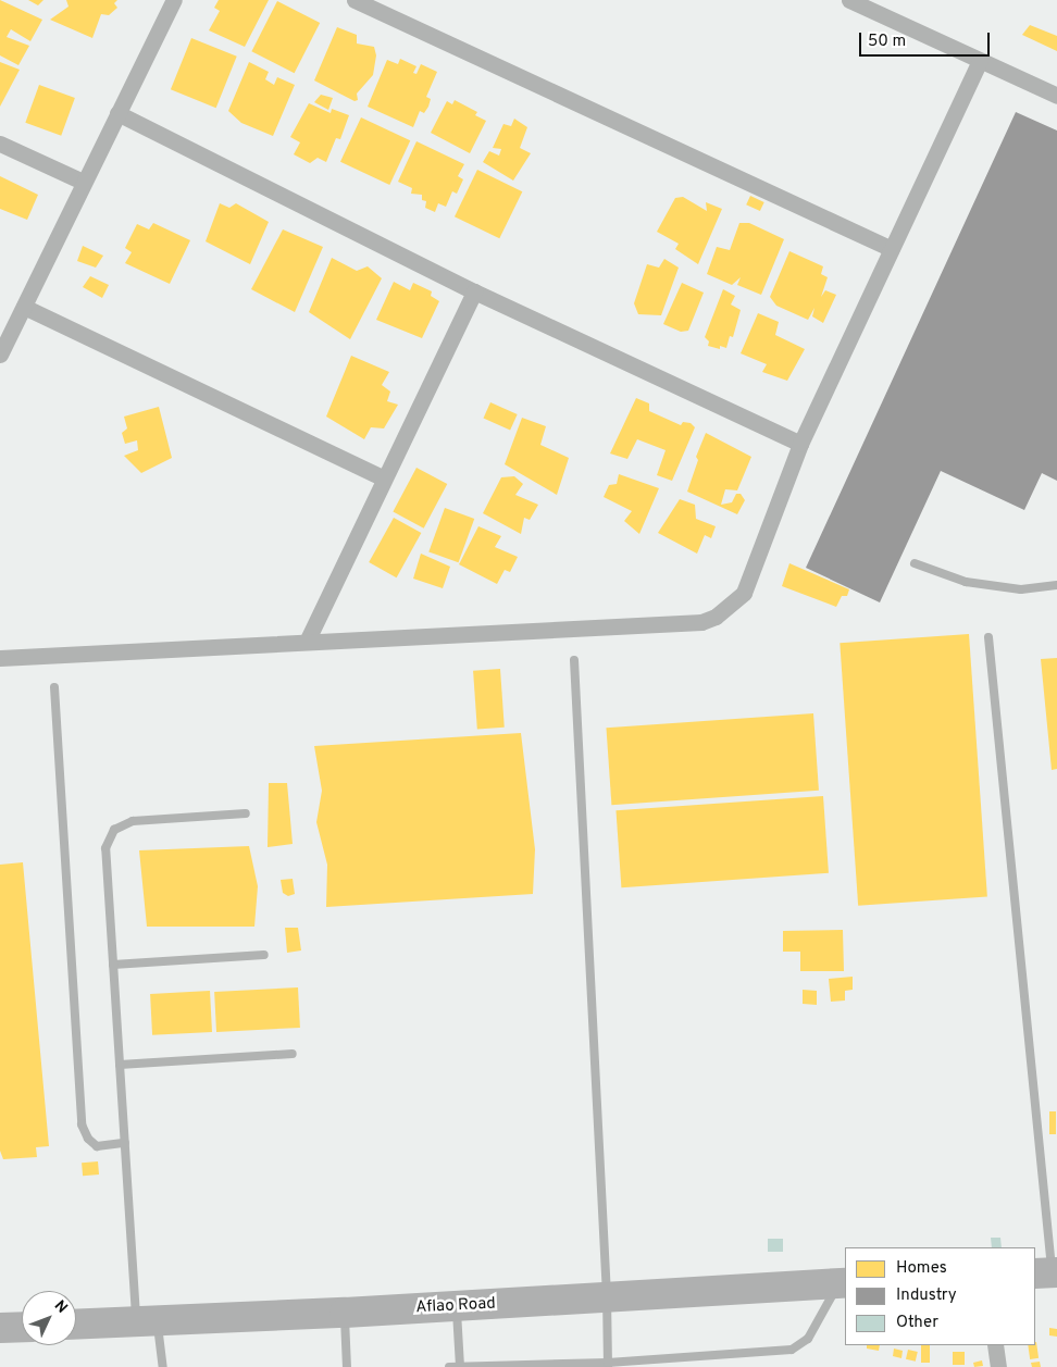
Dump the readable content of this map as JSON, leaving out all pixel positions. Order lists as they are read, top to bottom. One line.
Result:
{"streets":{"highway":["Aflao Road"]},"legend":["Homes","Industry","Other"],"scale_bar":"50 m","north":"top right"}
